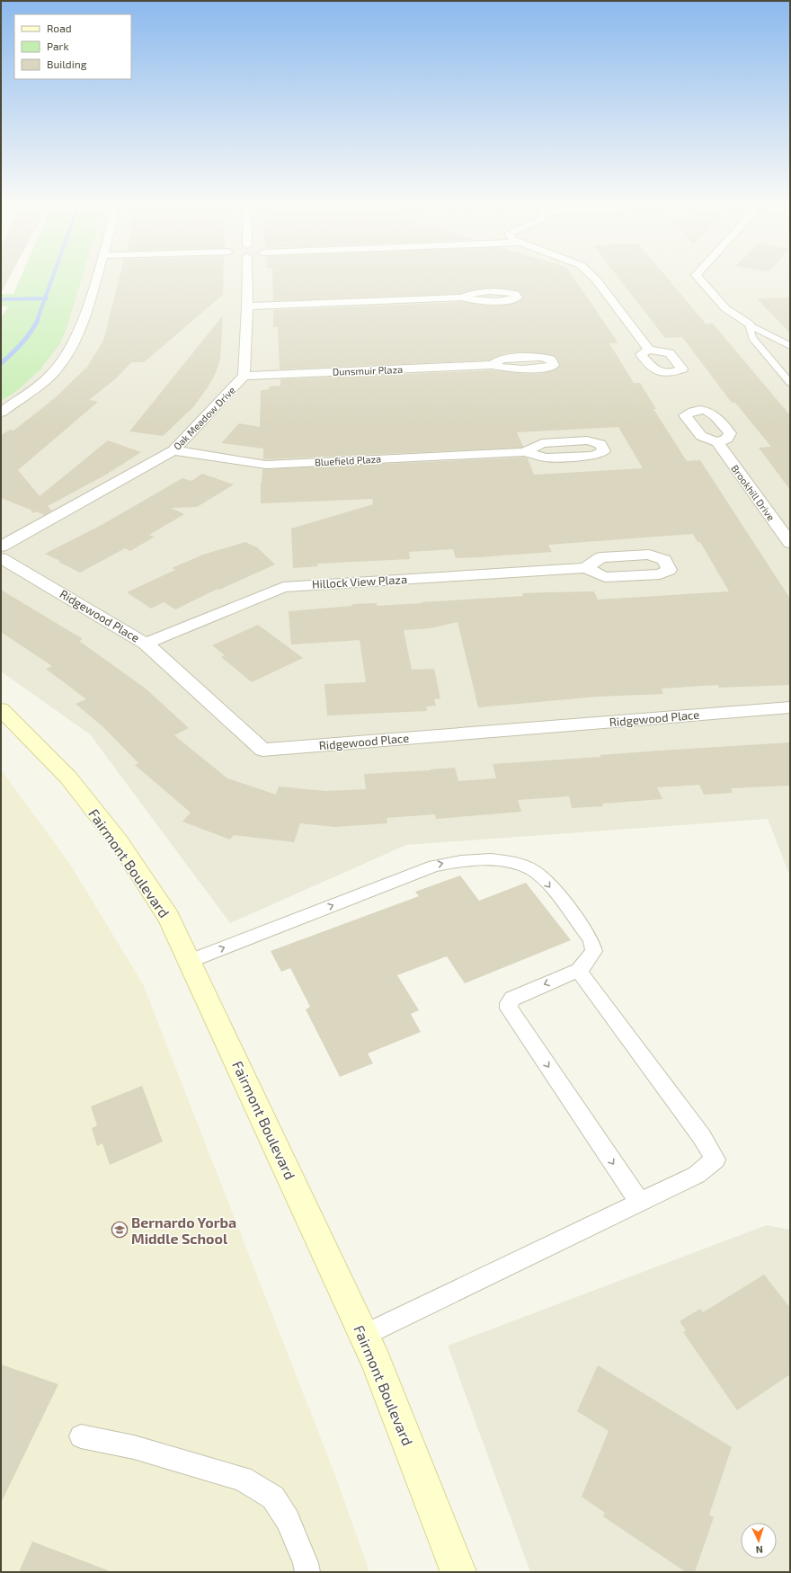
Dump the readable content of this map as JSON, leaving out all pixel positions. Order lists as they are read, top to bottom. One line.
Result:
{"streets":{"main road":["Fairmont Boulevard"],"street":["Dunsmuir Plaza","Oak Meadow Drive","Bluefield Plaza","Brookhill Drive","Hillock View Plaza","Ridgewood Place"]},"crossings":[["Dunsmuir Plaza","Oak Meadow Drive"],["Oak Meadow Drive","Bluefield Plaza"],["Hillock View Plaza","Ridgewood Place"]],"places":{"school or university":["Bernardo Yorba Middle School"]},"legend":["Road","Park","Building"],"north":"bottom"}
